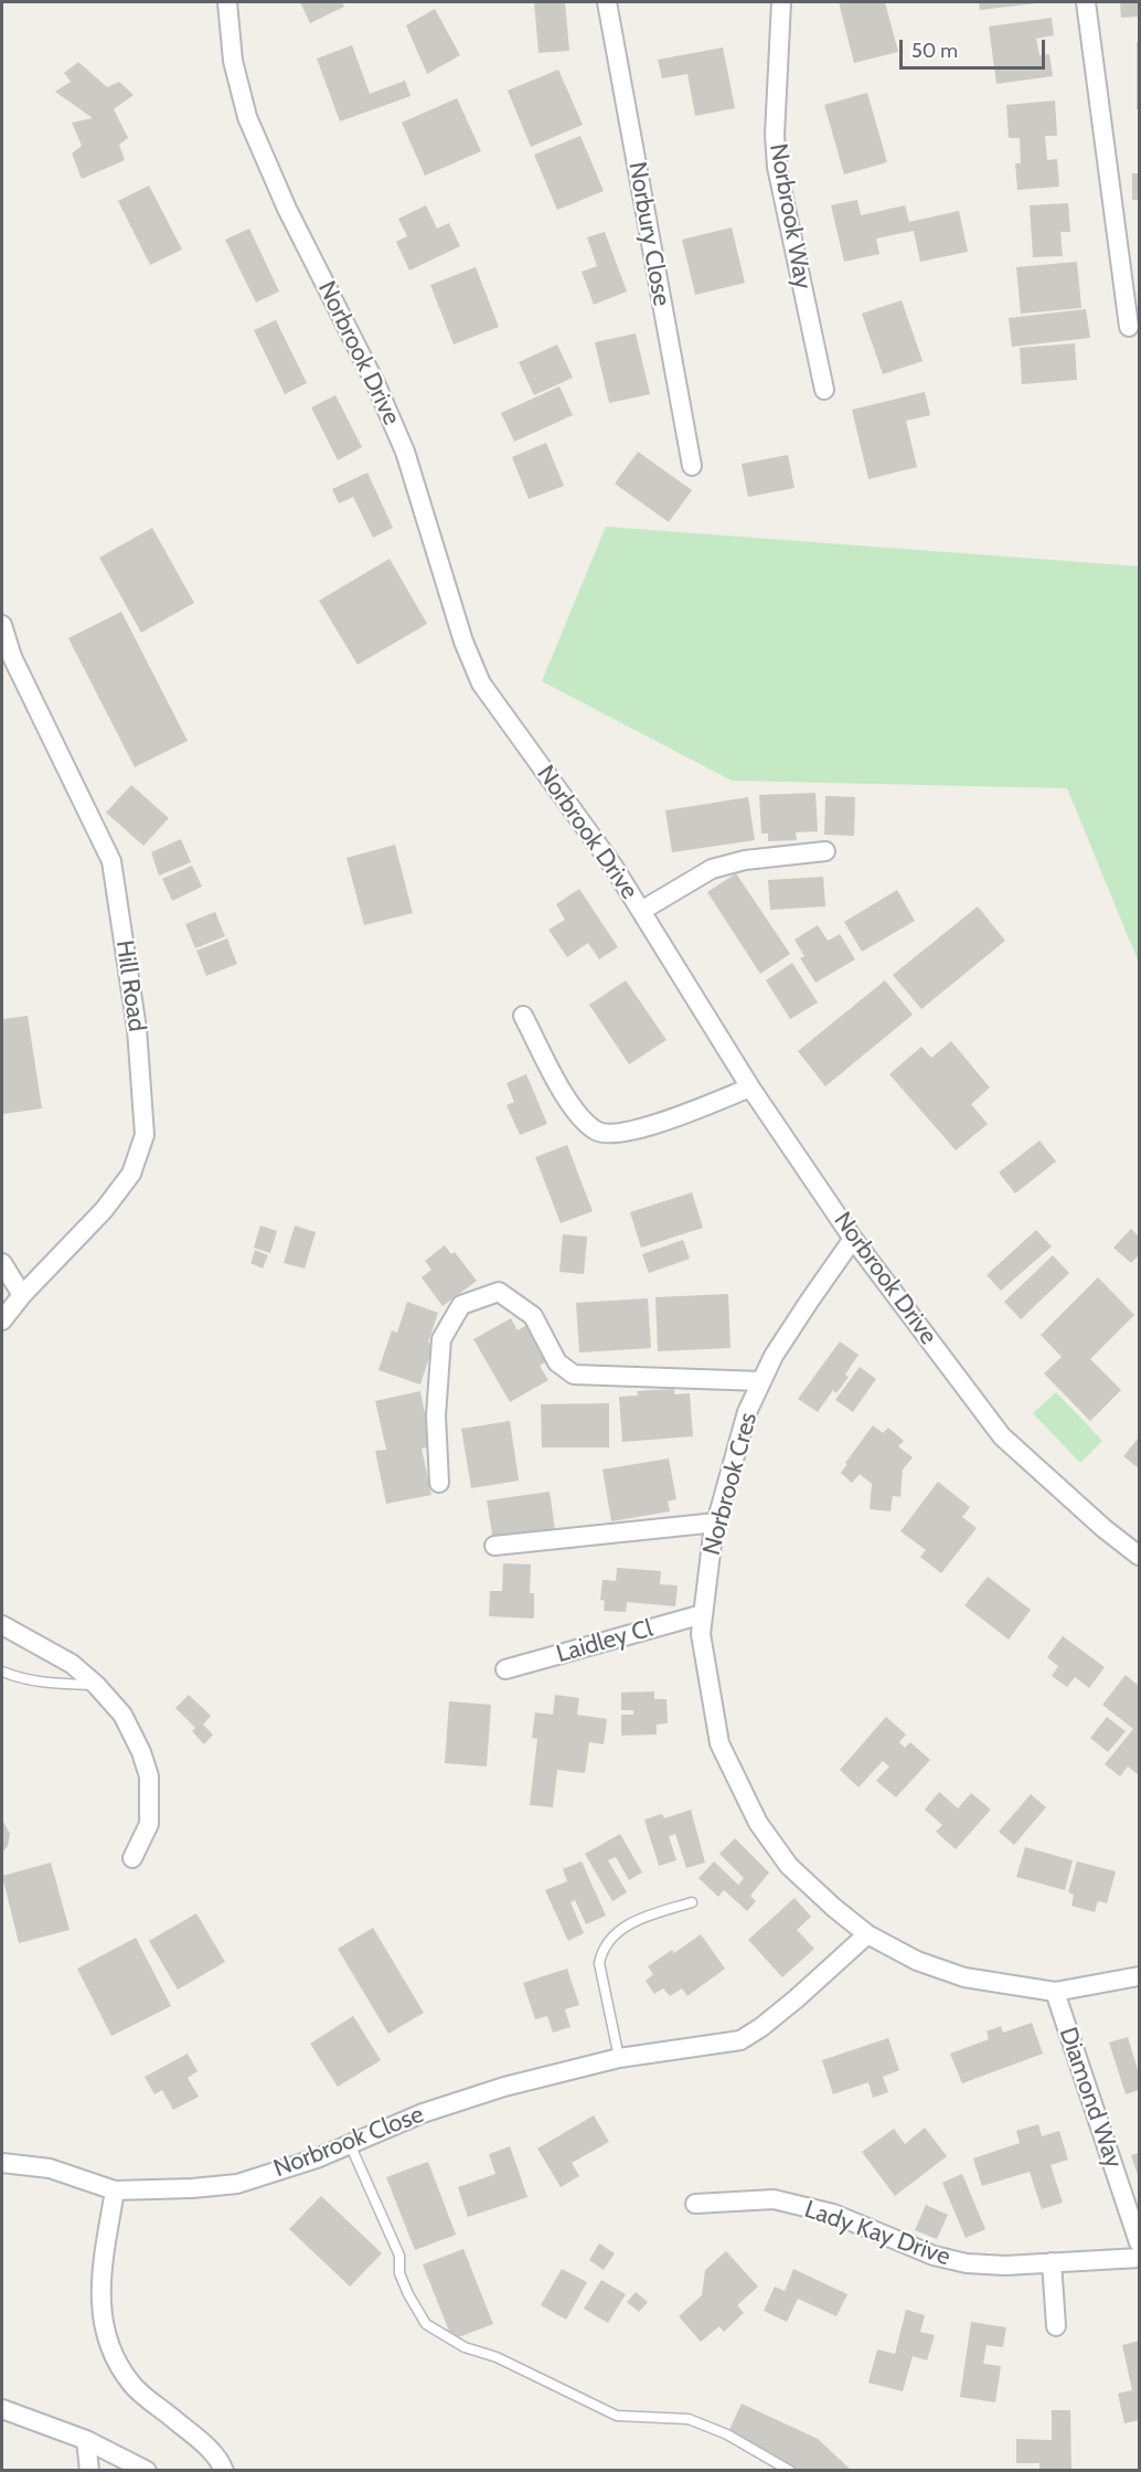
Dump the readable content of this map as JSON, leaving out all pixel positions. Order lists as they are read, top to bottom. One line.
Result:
{"streets":{"street":["Norbrook Way","Norbury Close","Norbrook Drive","Hill Road","Norbrook Cres","Laidley Cl","Diamond Way","Norbrook Close","Lady Kay Drive"]},"crossings":[["Norbrook Drive","Norbrook Cres"],["Norbrook Cres","Laidley Cl"],["Norbrook Cres","Diamond Way"],["Norbrook Cres","Norbrook Close"]],"scale_bar":"50 m"}
